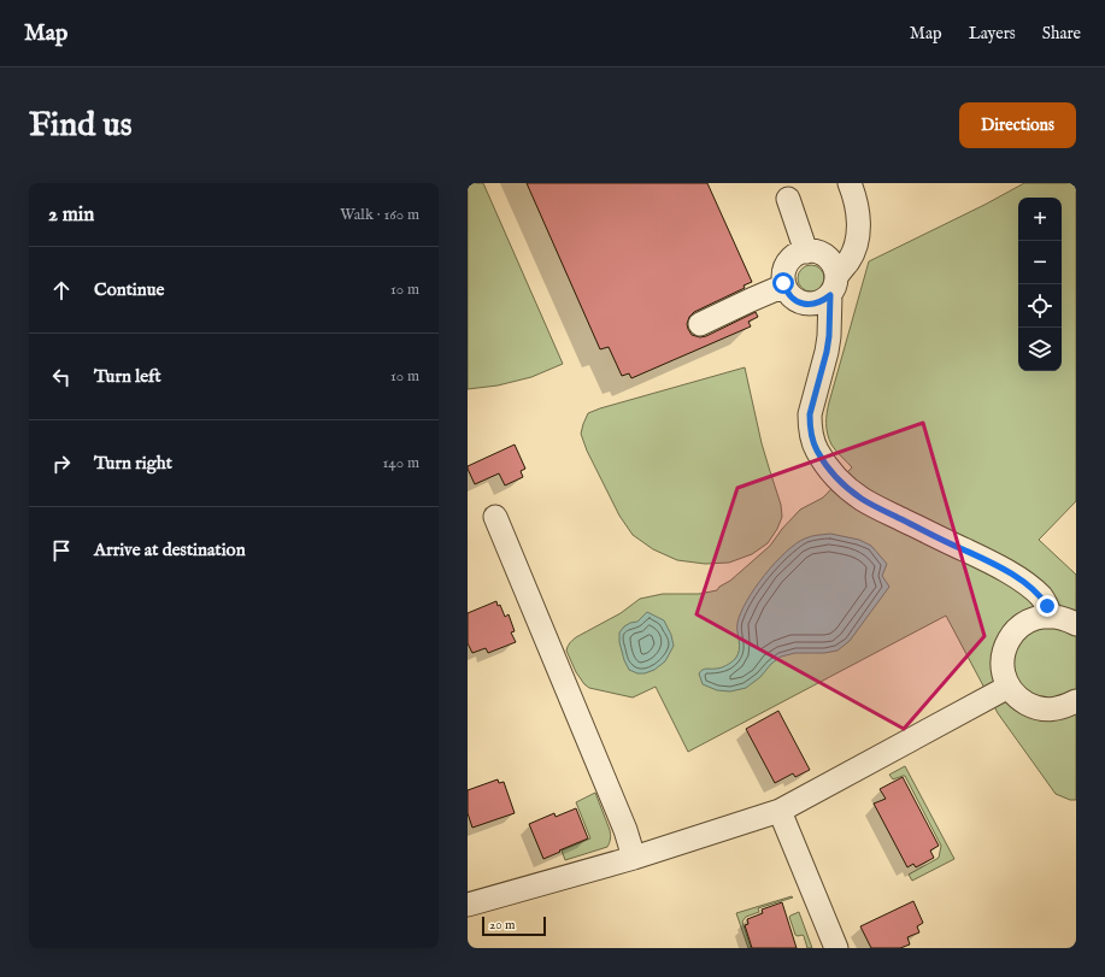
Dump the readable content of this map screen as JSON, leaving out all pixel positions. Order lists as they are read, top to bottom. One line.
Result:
{"scale_bar":"20 m","page":{"header":"Map","nav":["Map","Layers","Share"],"buttons":"Directions","title":"Find us","heading":["2 min","Walk · 160 m"],"map_buttons":["+","−"],"list":[["Continue","10 m"],["Turn left","10 m"],["Turn right","140 m"],"Arrive at destination"],"scale":"20 m"}}
